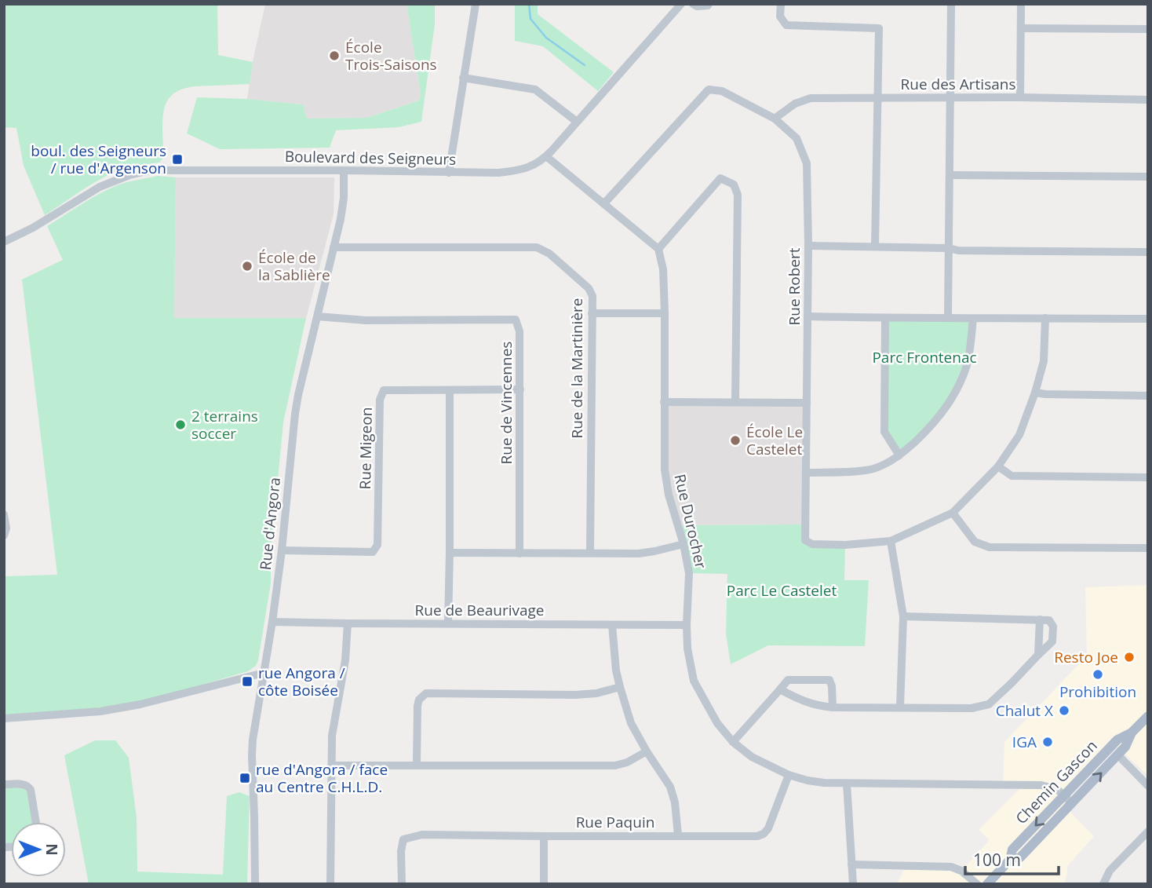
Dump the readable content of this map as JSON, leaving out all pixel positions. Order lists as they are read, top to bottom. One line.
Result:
{"streets":{"main road":["Chemin Gascon"],"street":["Rue des Artisans","Boulevard des Seigneurs","Rue Robert","Rue de la Martinière","Rue de Vincennes","Rue Migeon","Rue Durocher","Rue d'Angora","Rue de Beaurivage","Rue Paquin"]},"crossings":[["Rue des Artisans","Rue Robert"],["Boulevard des Seigneurs","Rue d'Angora"],["Rue de la Martinière","Rue d'Angora"],["Rue de Vincennes","Rue Migeon"],["Rue de Vincennes","Rue d'Angora"],["Rue Migeon","Rue d'Angora"],["Rue Durocher","Rue de Beaurivage"],["Rue Durocher","Chemin Gascon"],["Rue Durocher","Rue Paquin"],["Rue d'Angora","Rue de Beaurivage"]],"parks":["Parc Frontenac","Parc Le Castelet"],"places":{"other":["École Trois-Saisons","École de la Sablière","2 terrains soccer","École Le Castelet","Resto Joe","Prohibition","Chalut X","IGA"],"transit":["boul. des Seigneurs / rue d'Argenson","rue Angora / côte Boisée","rue d'Angora / face au Centre C.H.L.D."]},"scale_bar":"100 m","north":"right"}
